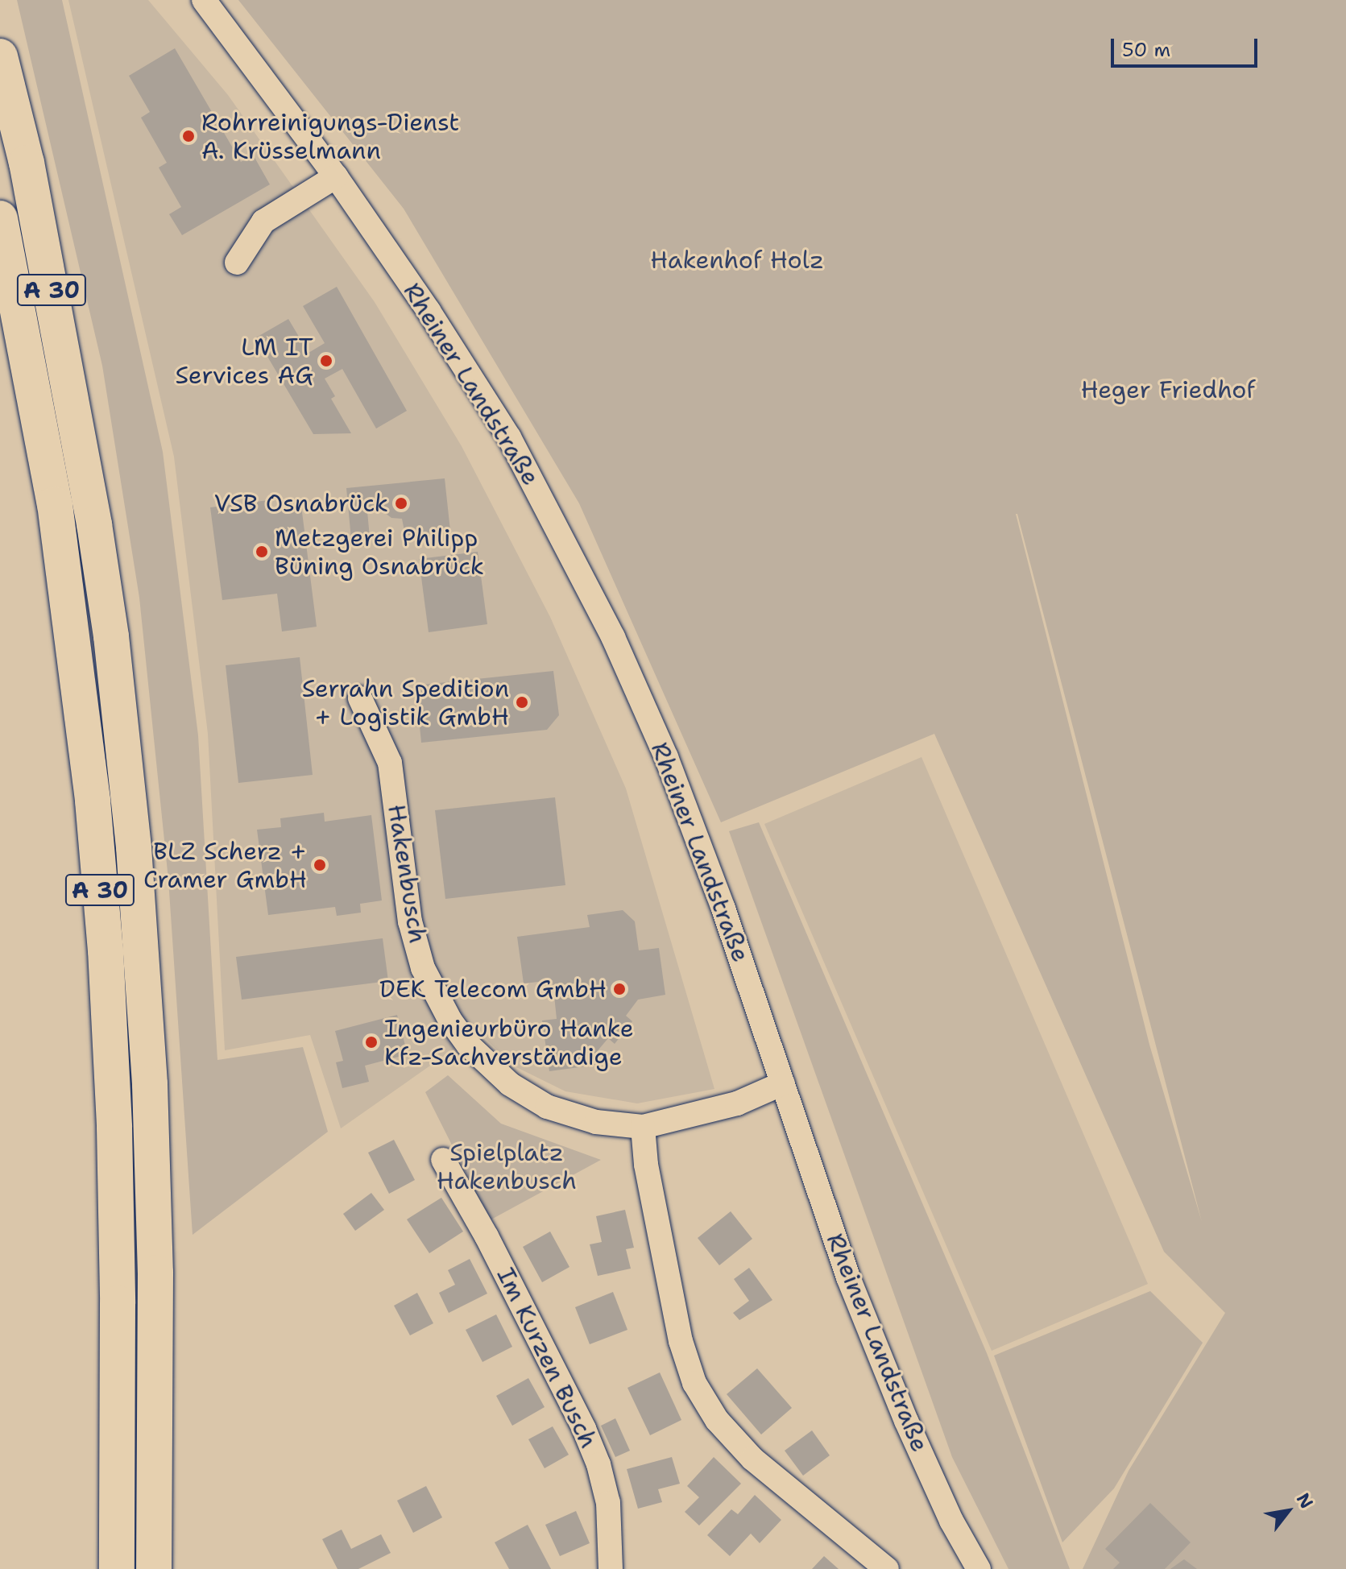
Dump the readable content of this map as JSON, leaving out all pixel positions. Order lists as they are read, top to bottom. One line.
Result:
{"streets":{"highway":["A 30"],"street":["Rheiner Landstraße","Hakenbusch","Im Kurzen Busch"]},"crossings":[["Rheiner Landstraße","Hakenbusch"]],"parks":["Hakenhof Holz","Heger Friedhof","Spielplatz Hakenbusch"],"places":["Rohrreinigungs-Dienst A. Krüsselmann","LM IT Services AG","VSB Osnabrück","Metzgerei Philipp Büning Osnabrück","Serrahn Spedition + Logistik GmbH","BLZ Scherz + Cramer GmbH","DEK Telecom GmbH","Ingenieurbüro Hanke Kfz-Sachverständige"],"scale_bar":"50 m","north":"top right"}
